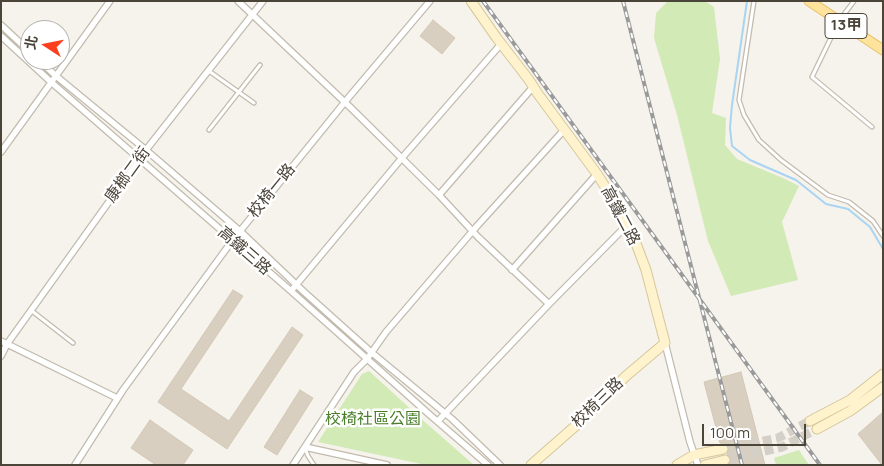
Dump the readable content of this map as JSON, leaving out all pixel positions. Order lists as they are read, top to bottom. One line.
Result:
{"streets":{"main road":["13甲"],"street":["康榔二街","校椅一路","高鐵二路","高鐵三路","校椅三路"]},"crossings":[["康榔二街","高鐵三路"],["校椅一路","高鐵三路"],["高鐵二路","校椅三路"]],"parks":["校椅社區公園"],"scale_bar":"100 m","north":"left"}
